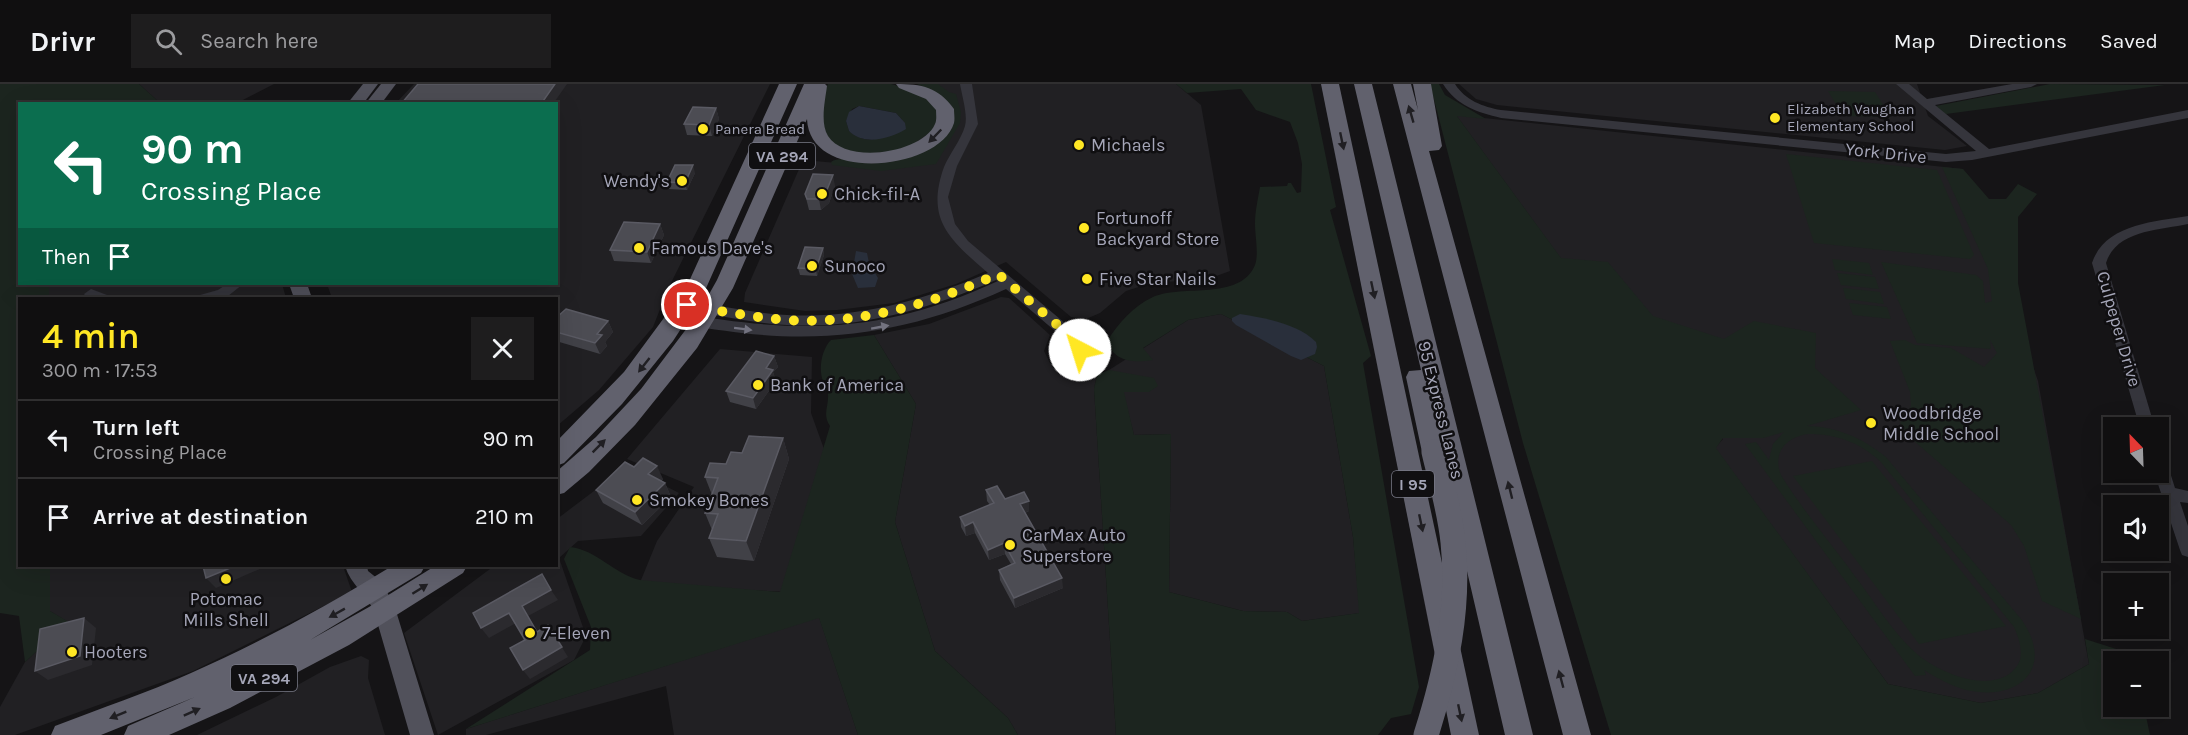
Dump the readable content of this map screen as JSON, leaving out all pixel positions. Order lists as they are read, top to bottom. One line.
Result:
{"streets":{"highway":["VA 294","95 Express Lanes","I 95"],"street":["York Drive","Culpeper Drive"]},"places":["Elizabeth Vaughan Elementary School","Panera Bread","Michaels","Wendy's","Chick-fil-A","Fortunoff Backyard Store","Famous Dave's","Sunoco","Five Star Nails","Bank of America","Woodbridge Middle School","Smokey Bones","CarMax Auto Superstore","Potomac Mills Shell","7-Eleven","Hooters"],"north":"top left","page":{"header":"Drivr","search":"Search here","nav":["Map","Directions","Saved"],"turn":["90 m","Crossing Place"],"then":"Then","heading":["4 min","300 m · 17:53"],"list":[{"name":"Turn left","note":"Crossing Place","value":"90 m"},{"name":"Arrive at destination","value":"210 m"}],"map_buttons":["+","−"]}}
